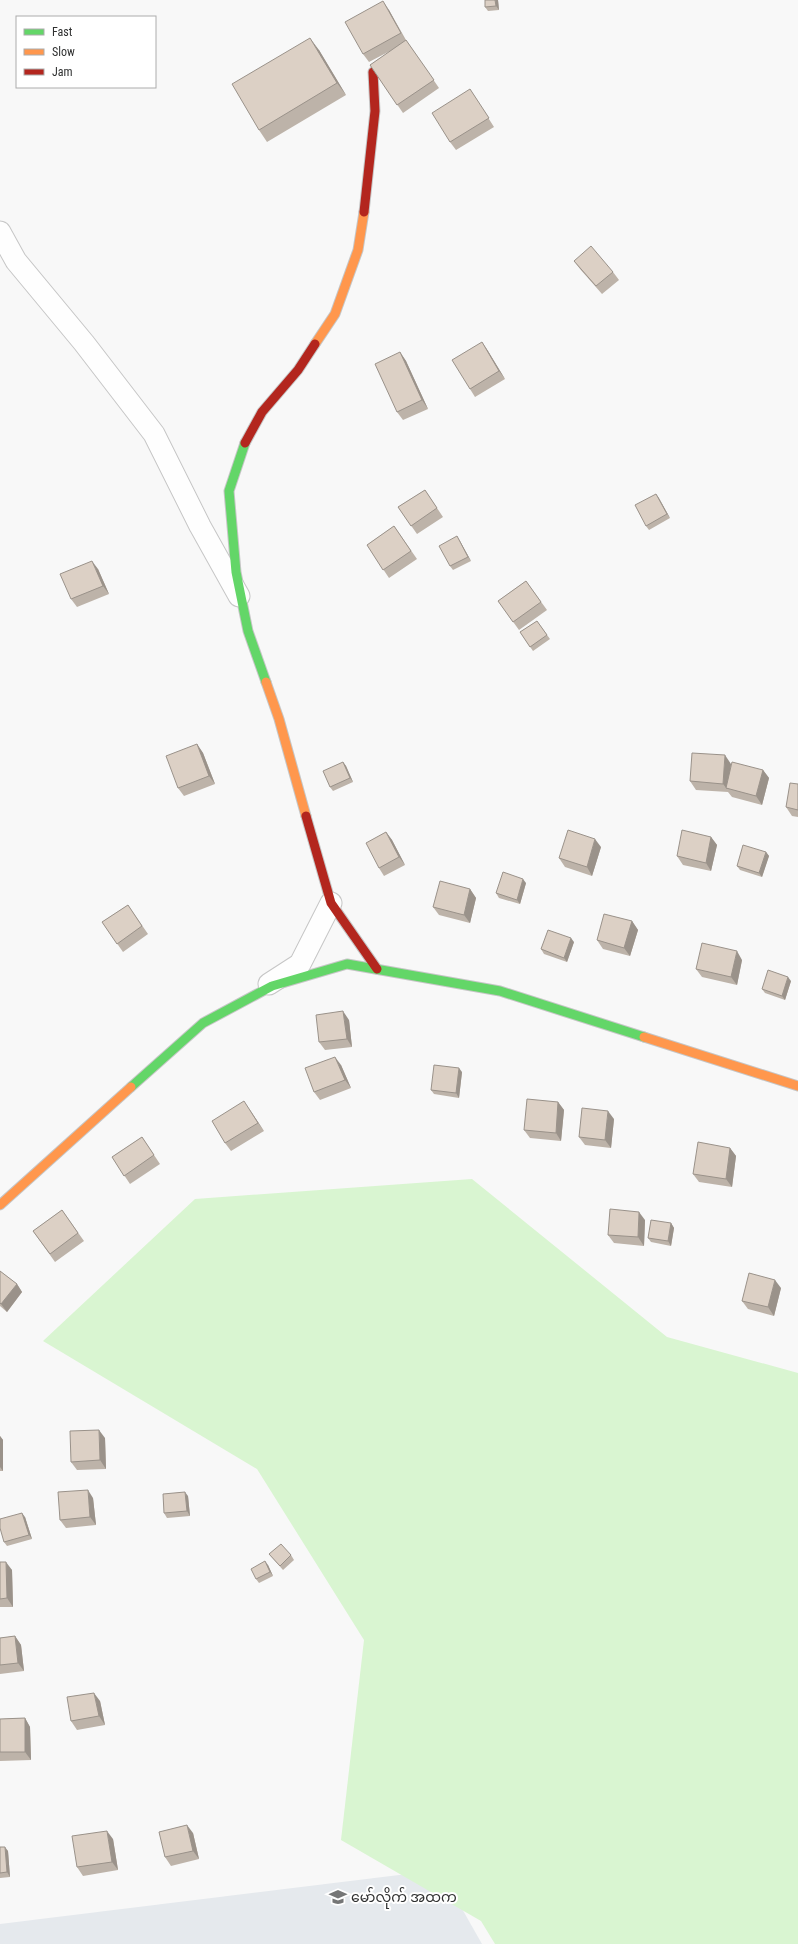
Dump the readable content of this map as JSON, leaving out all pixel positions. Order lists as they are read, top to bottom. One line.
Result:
{"places":{"school or university":["မော်လိုက် အထက"]},"legend":["Fast","Slow","Jam"]}
